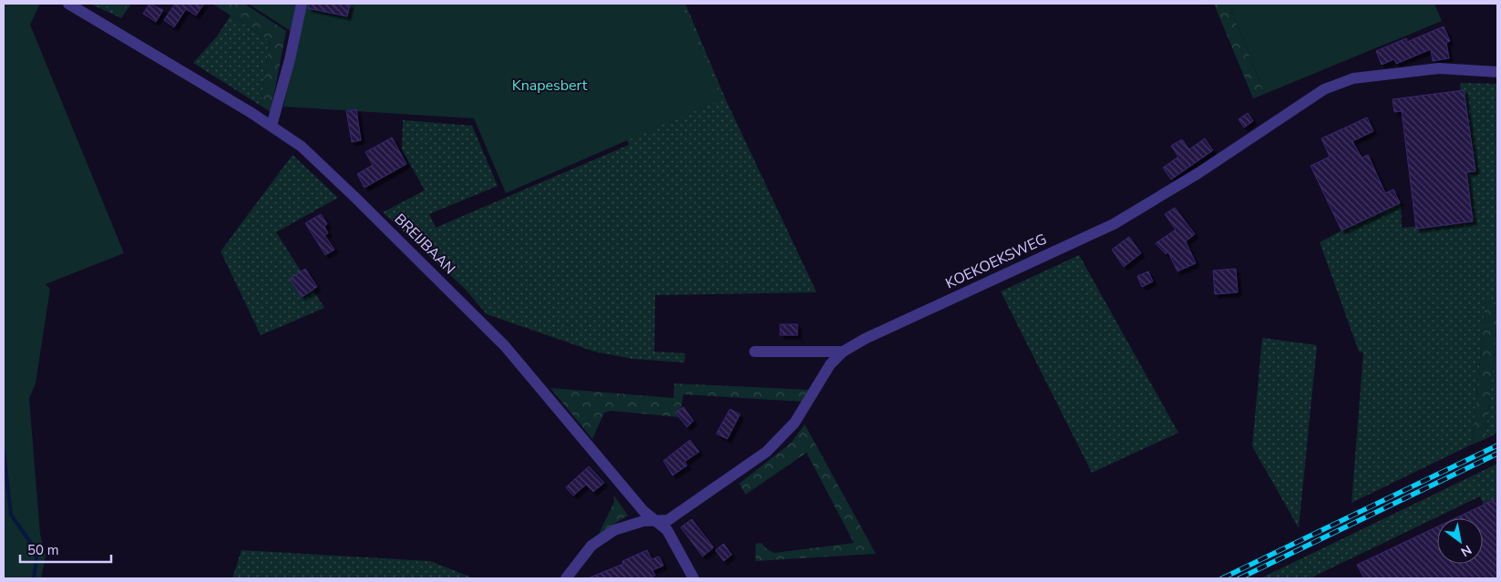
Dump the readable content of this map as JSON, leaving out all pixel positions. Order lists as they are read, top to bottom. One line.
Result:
{"streets":{"street":["BREIJBAAN","KOEKOEKSWEG"]},"crossings":[["BREIJBAAN","KOEKOEKSWEG"]],"parks":["Knapesbert"],"scale_bar":"50 m","north":"bottom right"}
